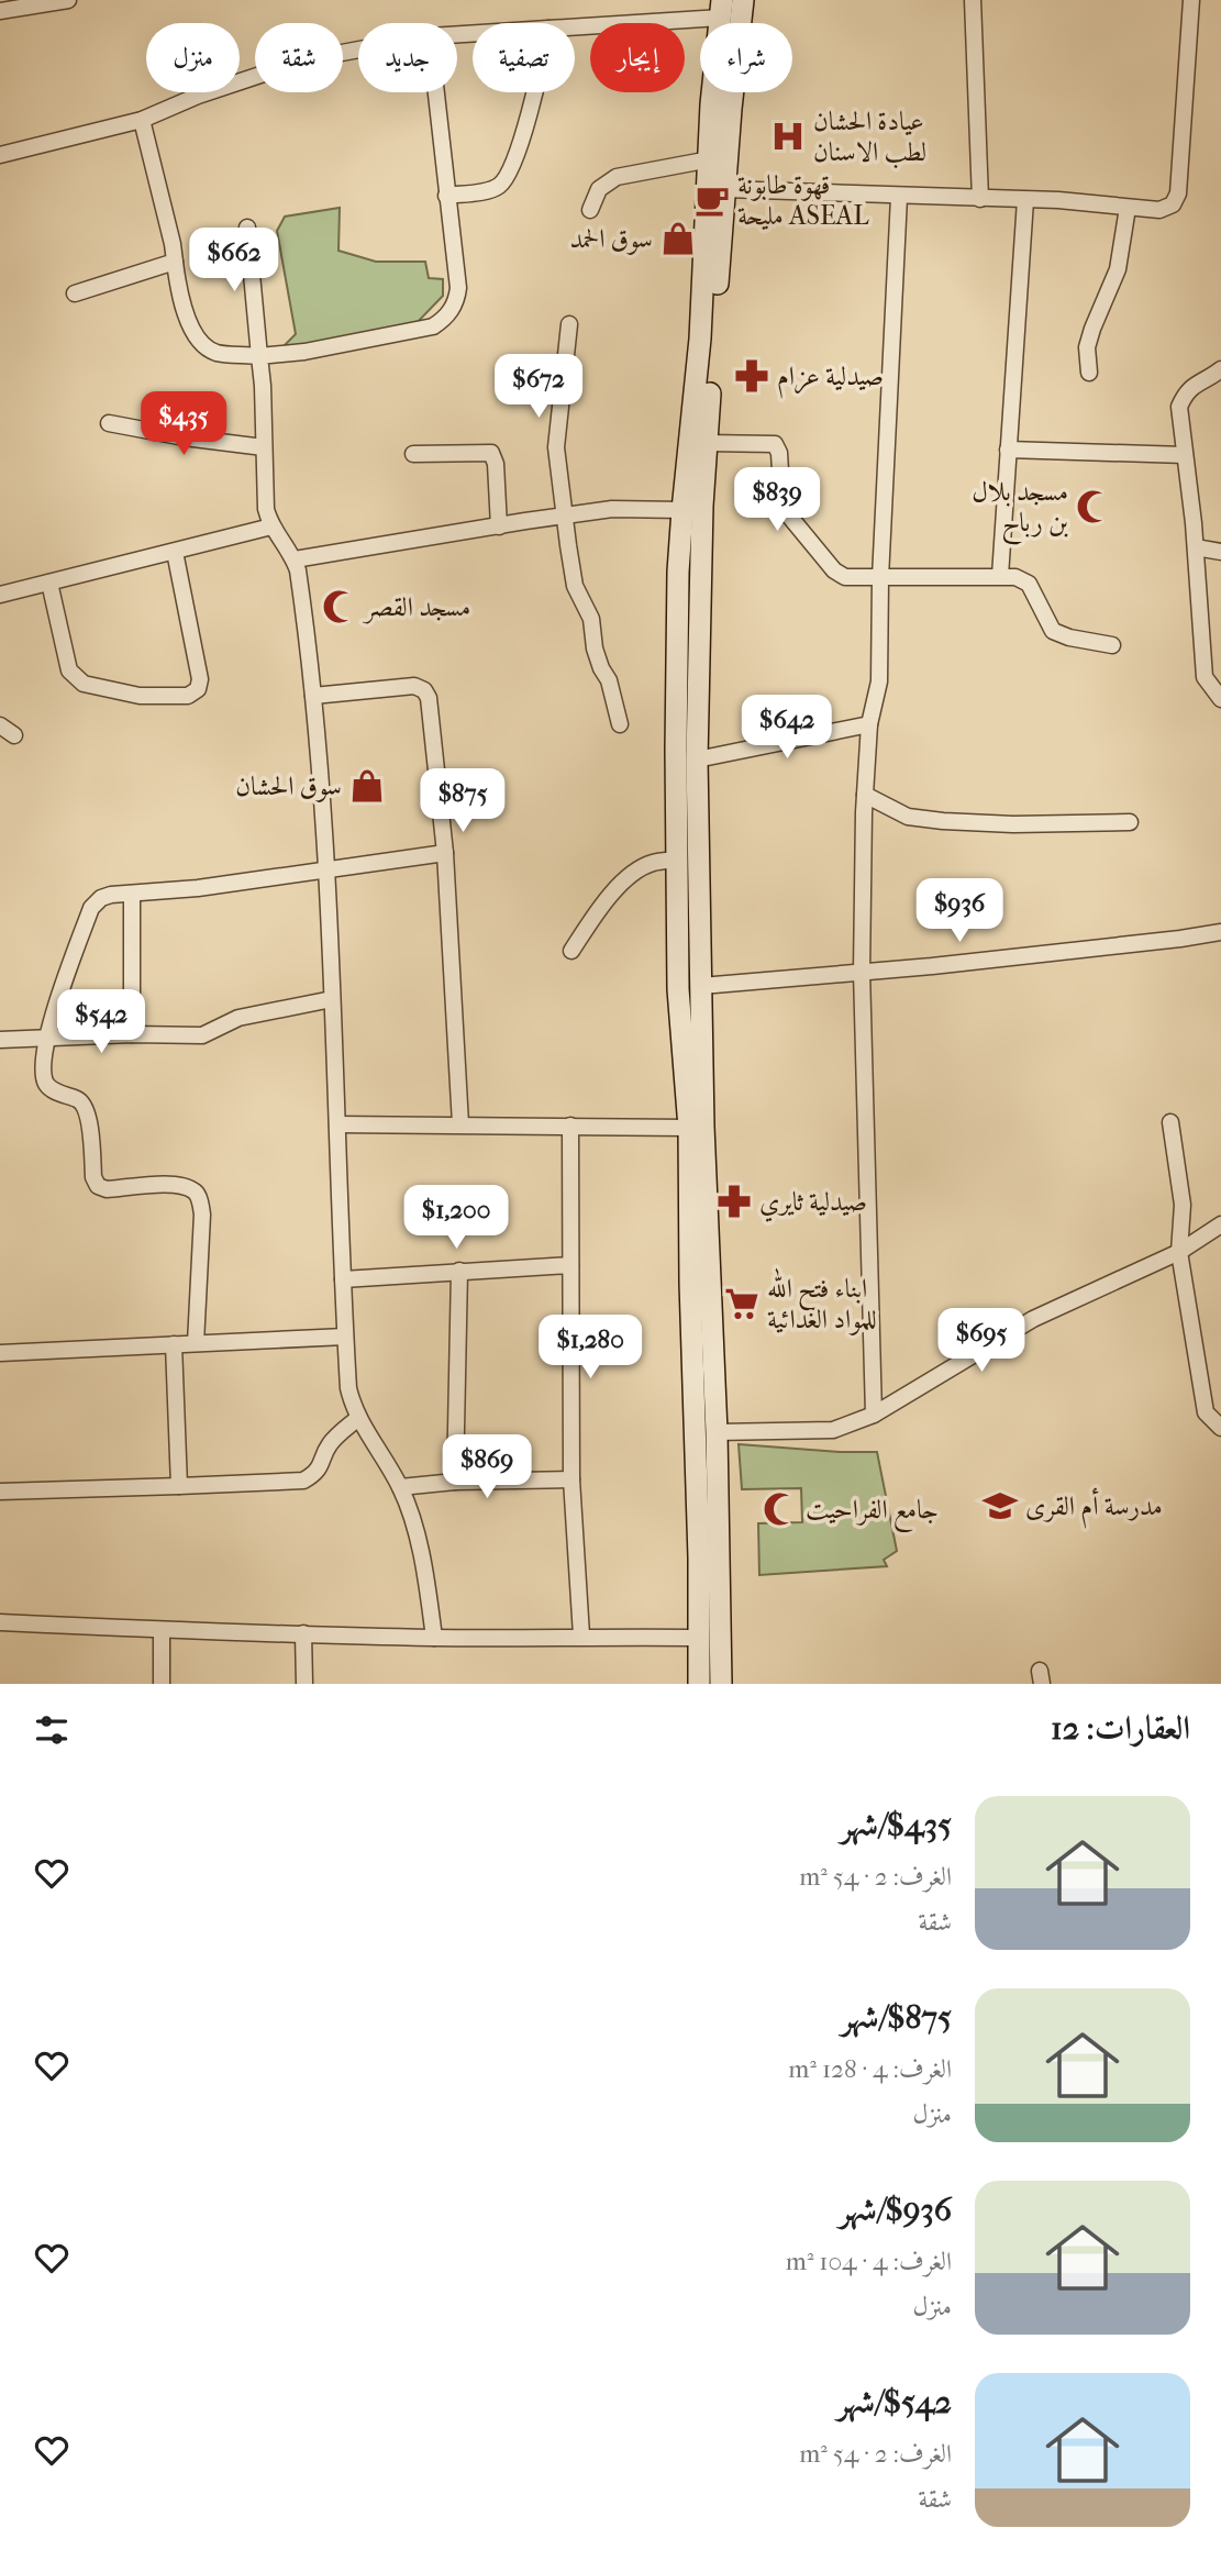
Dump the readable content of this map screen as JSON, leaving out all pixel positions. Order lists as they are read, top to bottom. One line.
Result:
{"places":{"hospital":["عيادة الحشان لطب الاسنان"],"cafe":["قهوة طابونة مليحة ASEAL"],"shop":["سوق الحمد","سوق الحشان"],"pharmacy":["صيدلية عزام","صيدلية ثايري"],"mosque":["مسجد بلال بن رباح","مسجد القصر","جامع الفراحيت"],"supermarket":["ابناء فتح الله للمواد الغدائية"],"school or university":["مدرسة أم القرى"]},"page":{"chip":["شراء","إيجار","تصفية","جديد","شقة","منزل"],"price":["$662","$672","$435","$839","$642","$875","$936","$542","$1,200","$695","$1,280","$869"],"heading":"العقارات: 12","list":[{"name":"$435/شهر","note":"الغرف: 2 · 54 m² · شقة"},{"name":"$875/شهر","note":"الغرف: 4 · 128 m² · منزل"},{"name":"$936/شهر","note":"الغرف: 4 · 104 m² · منزل"},{"name":"$542/شهر","note":"الغرف: 2 · 54 m² · شقة"}]}}
